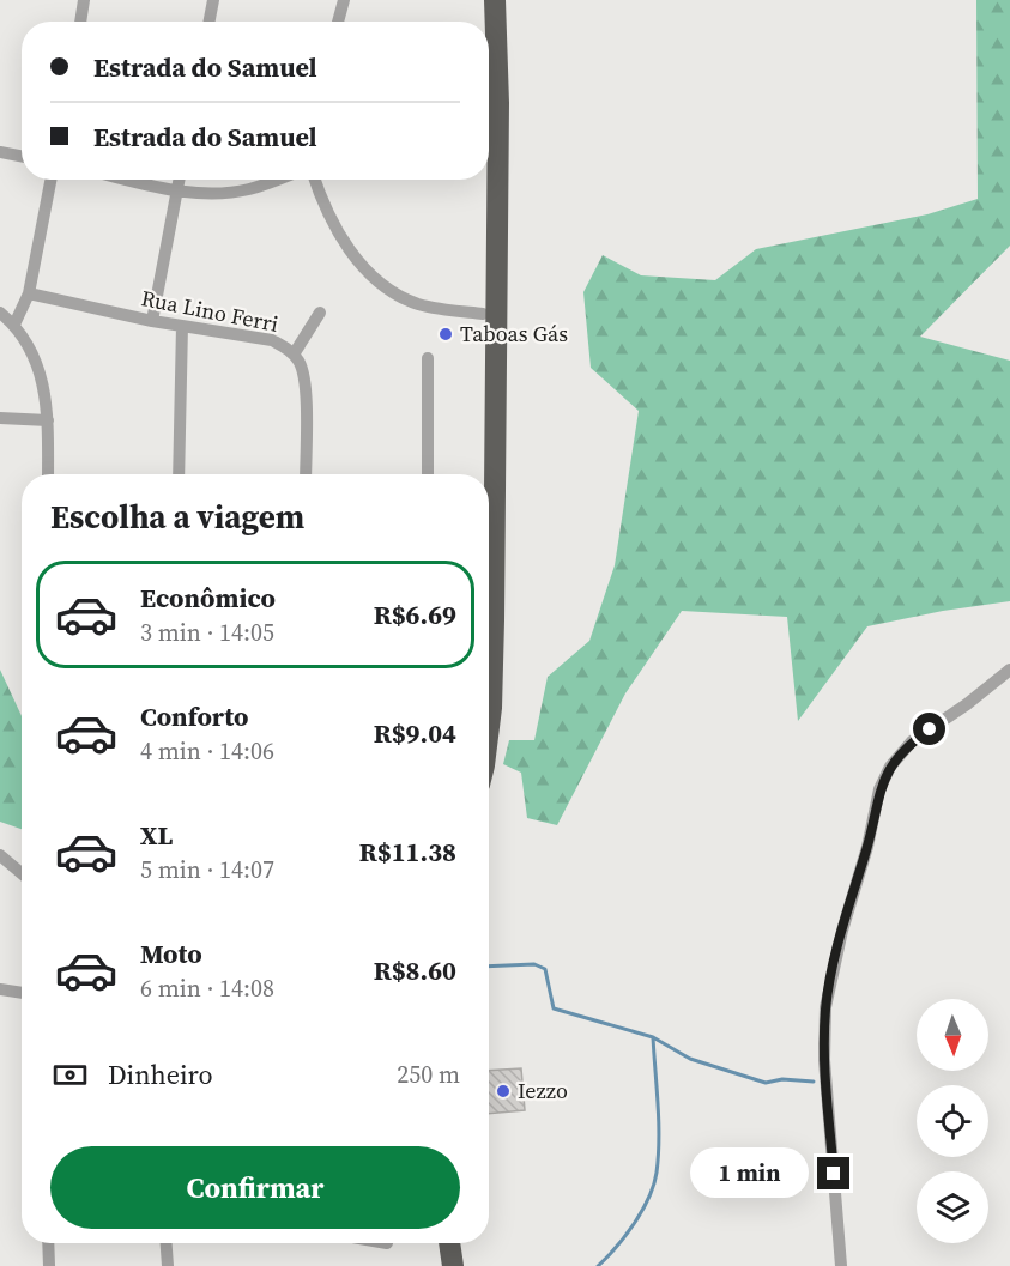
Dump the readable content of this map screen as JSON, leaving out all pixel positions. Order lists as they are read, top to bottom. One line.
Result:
{"streets":{"street":["Rua Lino Ferri"]},"places":["Taboas Gás","Iezzo"],"north":"bottom","page":{"banner":["Estrada do Samuel","Estrada do Samuel"],"heading":"Escolha a viagem","list":[{"name":"Econômico","note":"3 min · 14:05","value":"R$6.69"},{"name":"Conforto","note":"4 min · 14:06","value":"R$9.04"},{"name":"XL","note":"5 min · 14:07","value":"R$11.38"},{"name":"Moto","note":"6 min · 14:08","value":"R$8.60"}],"pay":["Dinheiro","250 m"],"buttons":"Confirmar","bubble":"1 min"}}
